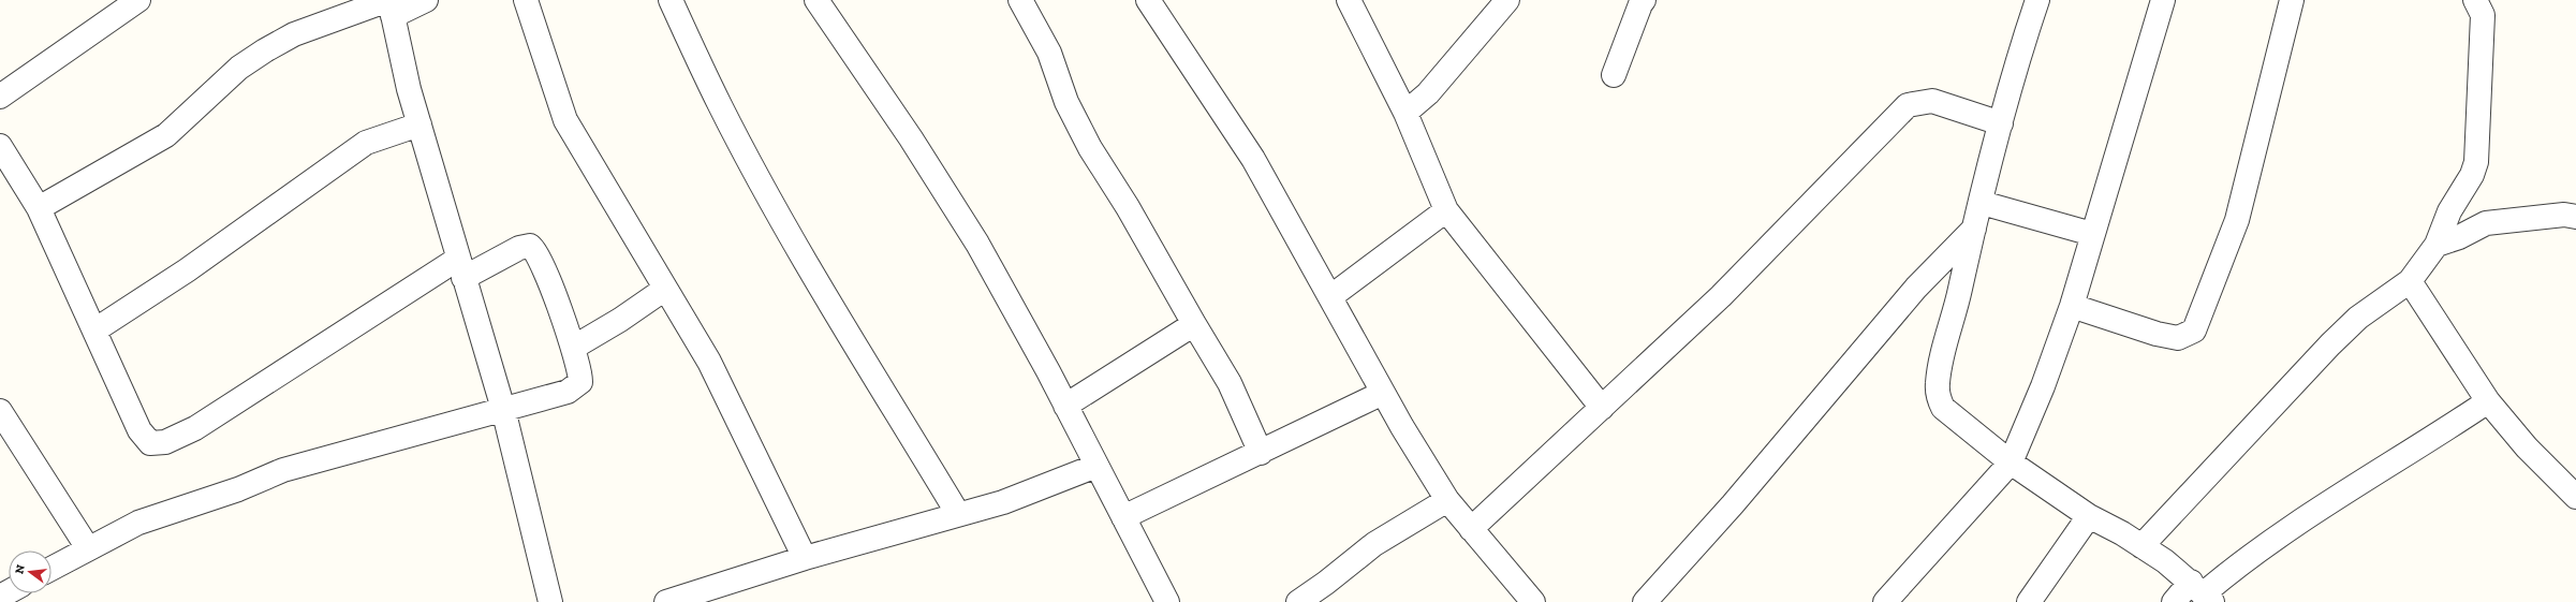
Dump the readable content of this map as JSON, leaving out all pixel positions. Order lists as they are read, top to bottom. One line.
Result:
{"north":"left"}
